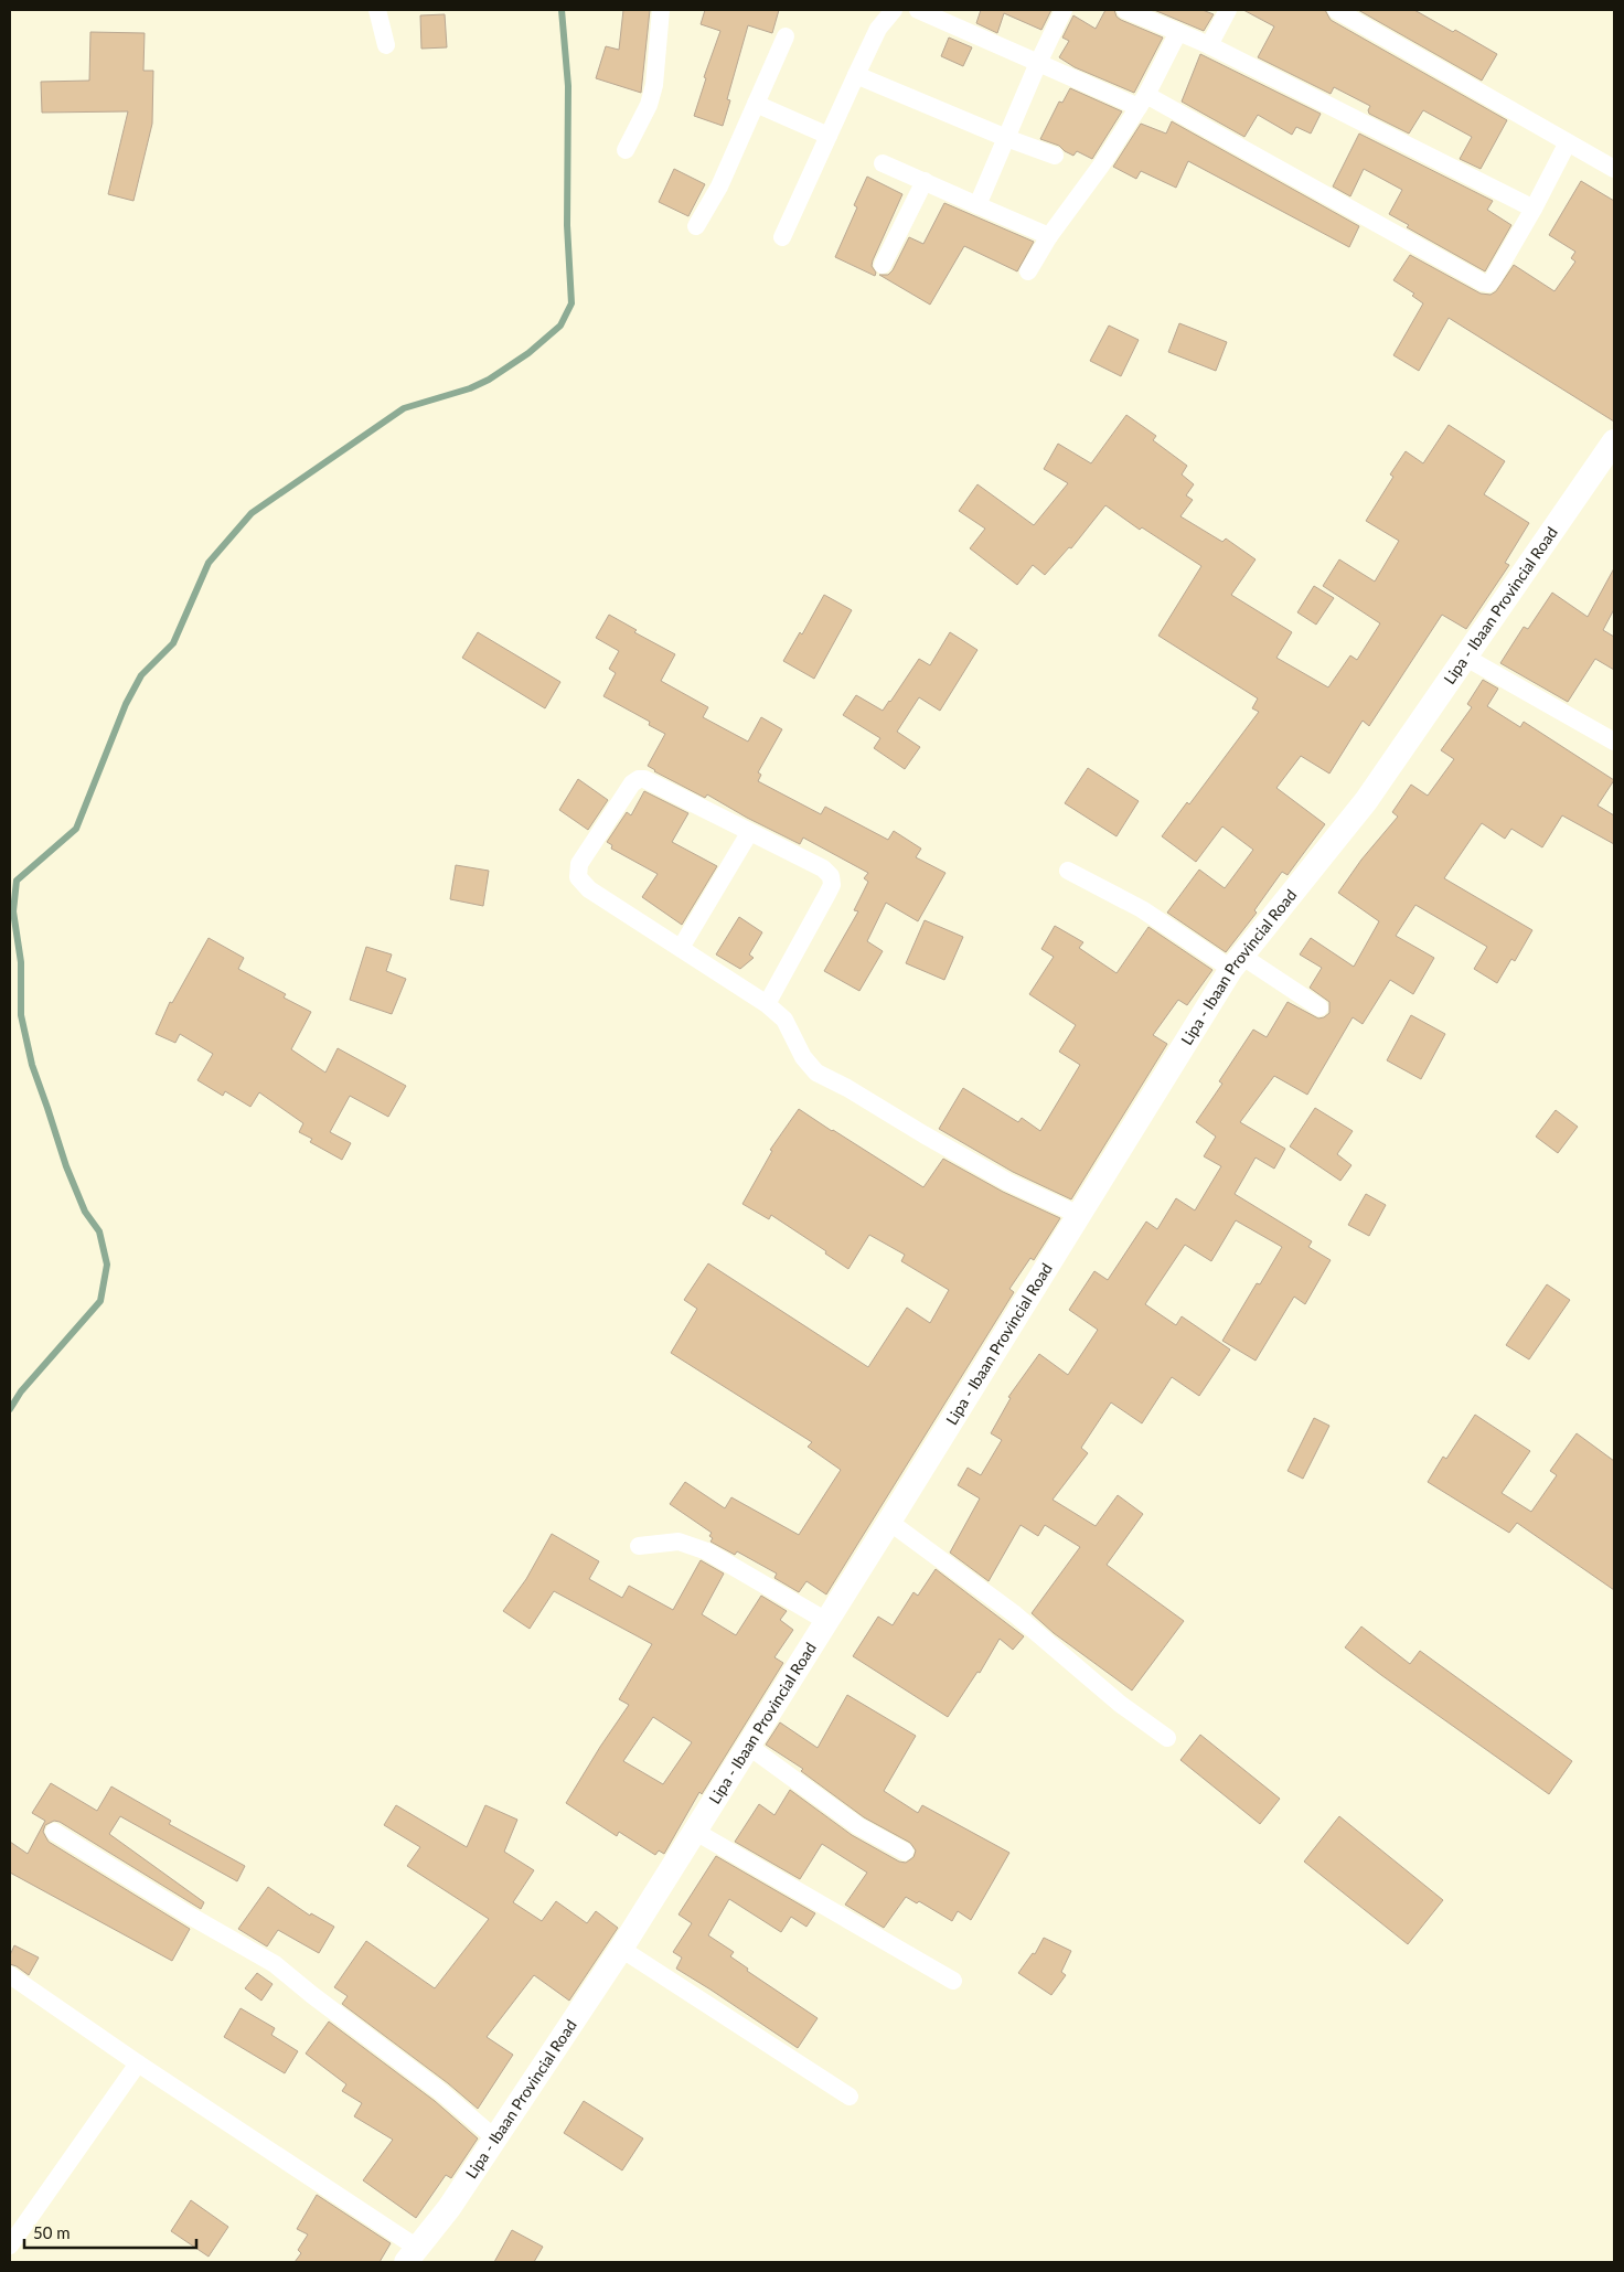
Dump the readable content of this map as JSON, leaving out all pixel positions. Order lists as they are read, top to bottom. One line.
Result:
{"streets":{"main road":["Lipa - Ibaan Provincial Road"]},"scale_bar":"50 m"}
